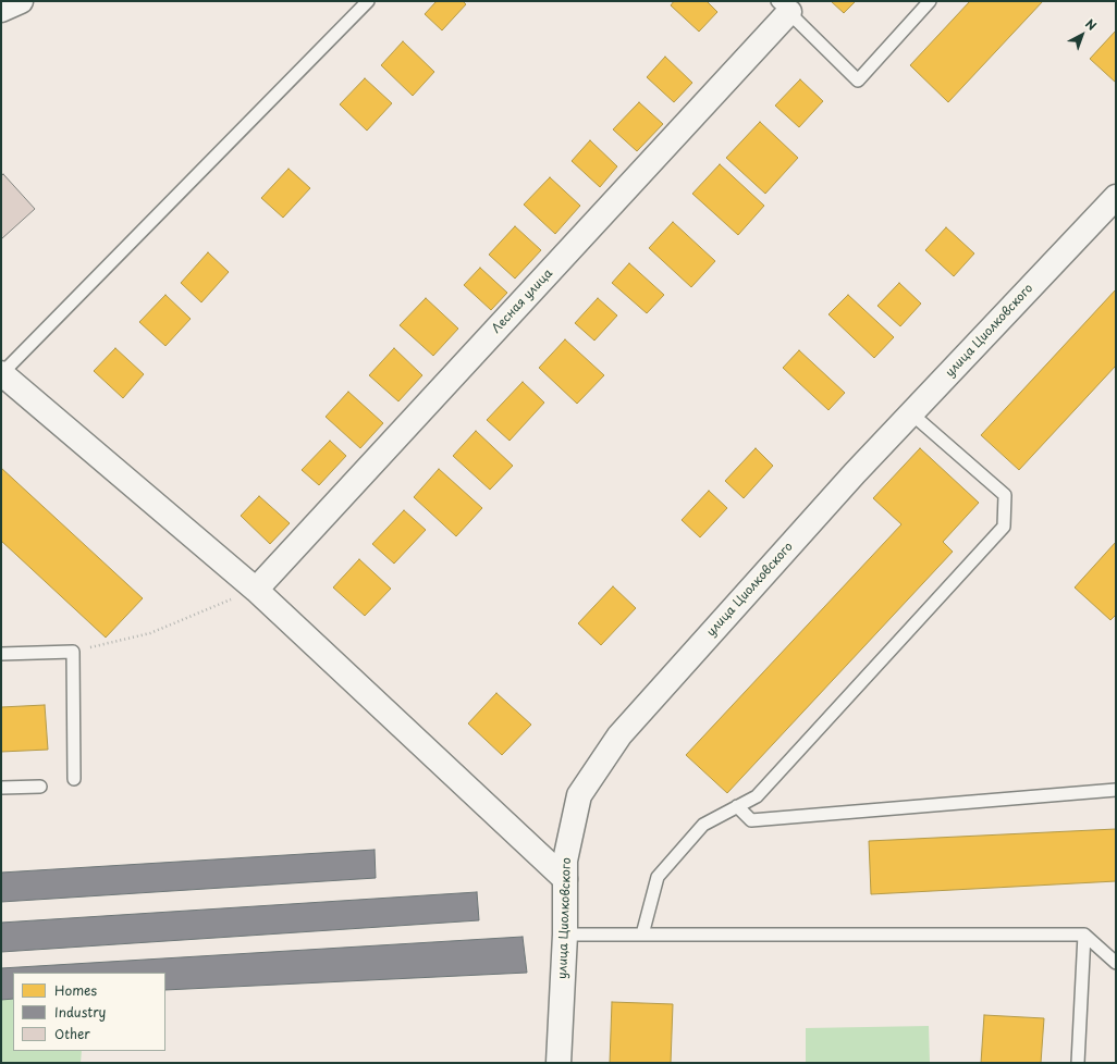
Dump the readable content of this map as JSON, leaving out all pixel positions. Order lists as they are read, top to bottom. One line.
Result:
{"streets":{"street":["Лесная улица","улица Циолковского"]},"legend":["Homes","Industry","Other"],"north":"top right"}
